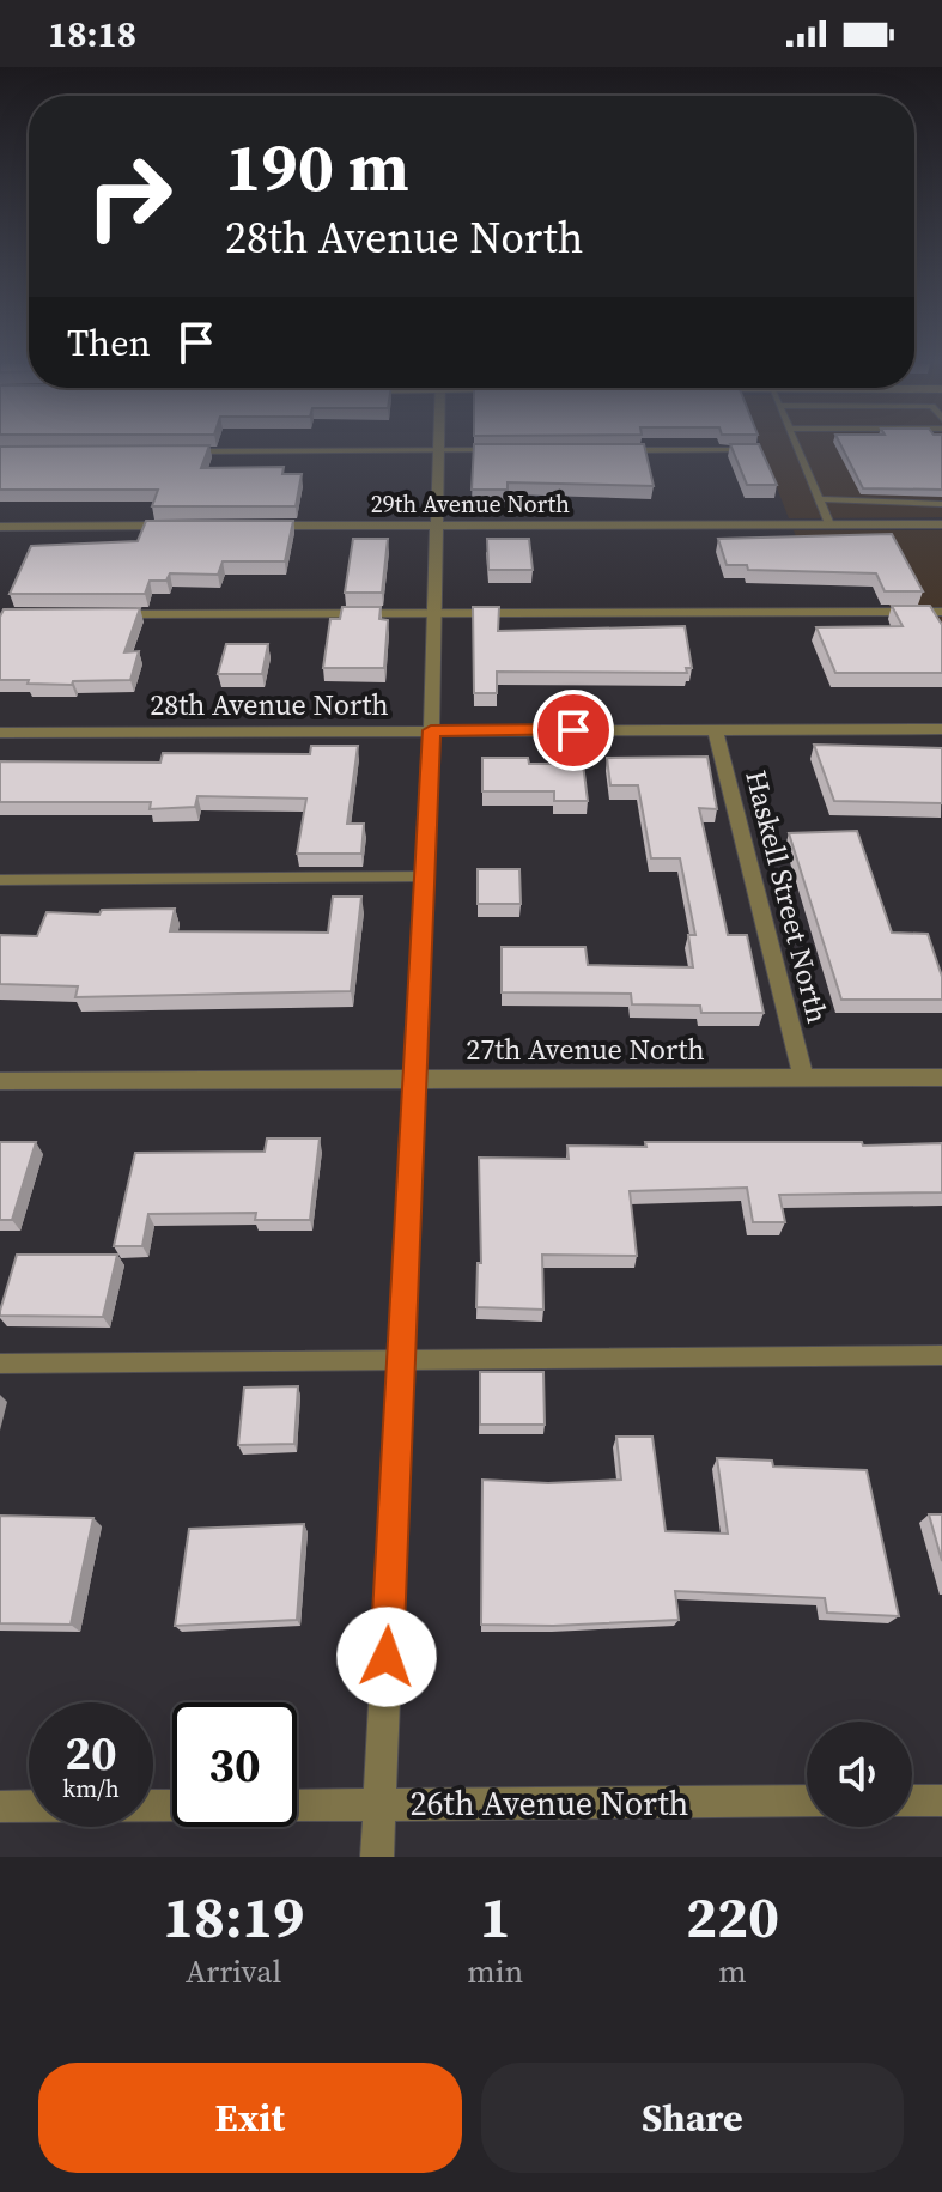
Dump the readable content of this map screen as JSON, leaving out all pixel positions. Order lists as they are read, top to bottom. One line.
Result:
{"streets":{"street":["29th Avenue North","28th Avenue North","Haskell Street North","27th Avenue North","26th Avenue North"]},"crossings":[["28th Avenue North","Haskell Street North"],["Haskell Street North","27th Avenue North"]],"page":{"status":"18:18","turn":["190 m","28th Avenue North"],"then":"Then","speed":"20 km/h","limit":"30","eta":["18:19","Arrival","1","min","220","m"],"buttons":["Exit","Share"]}}
